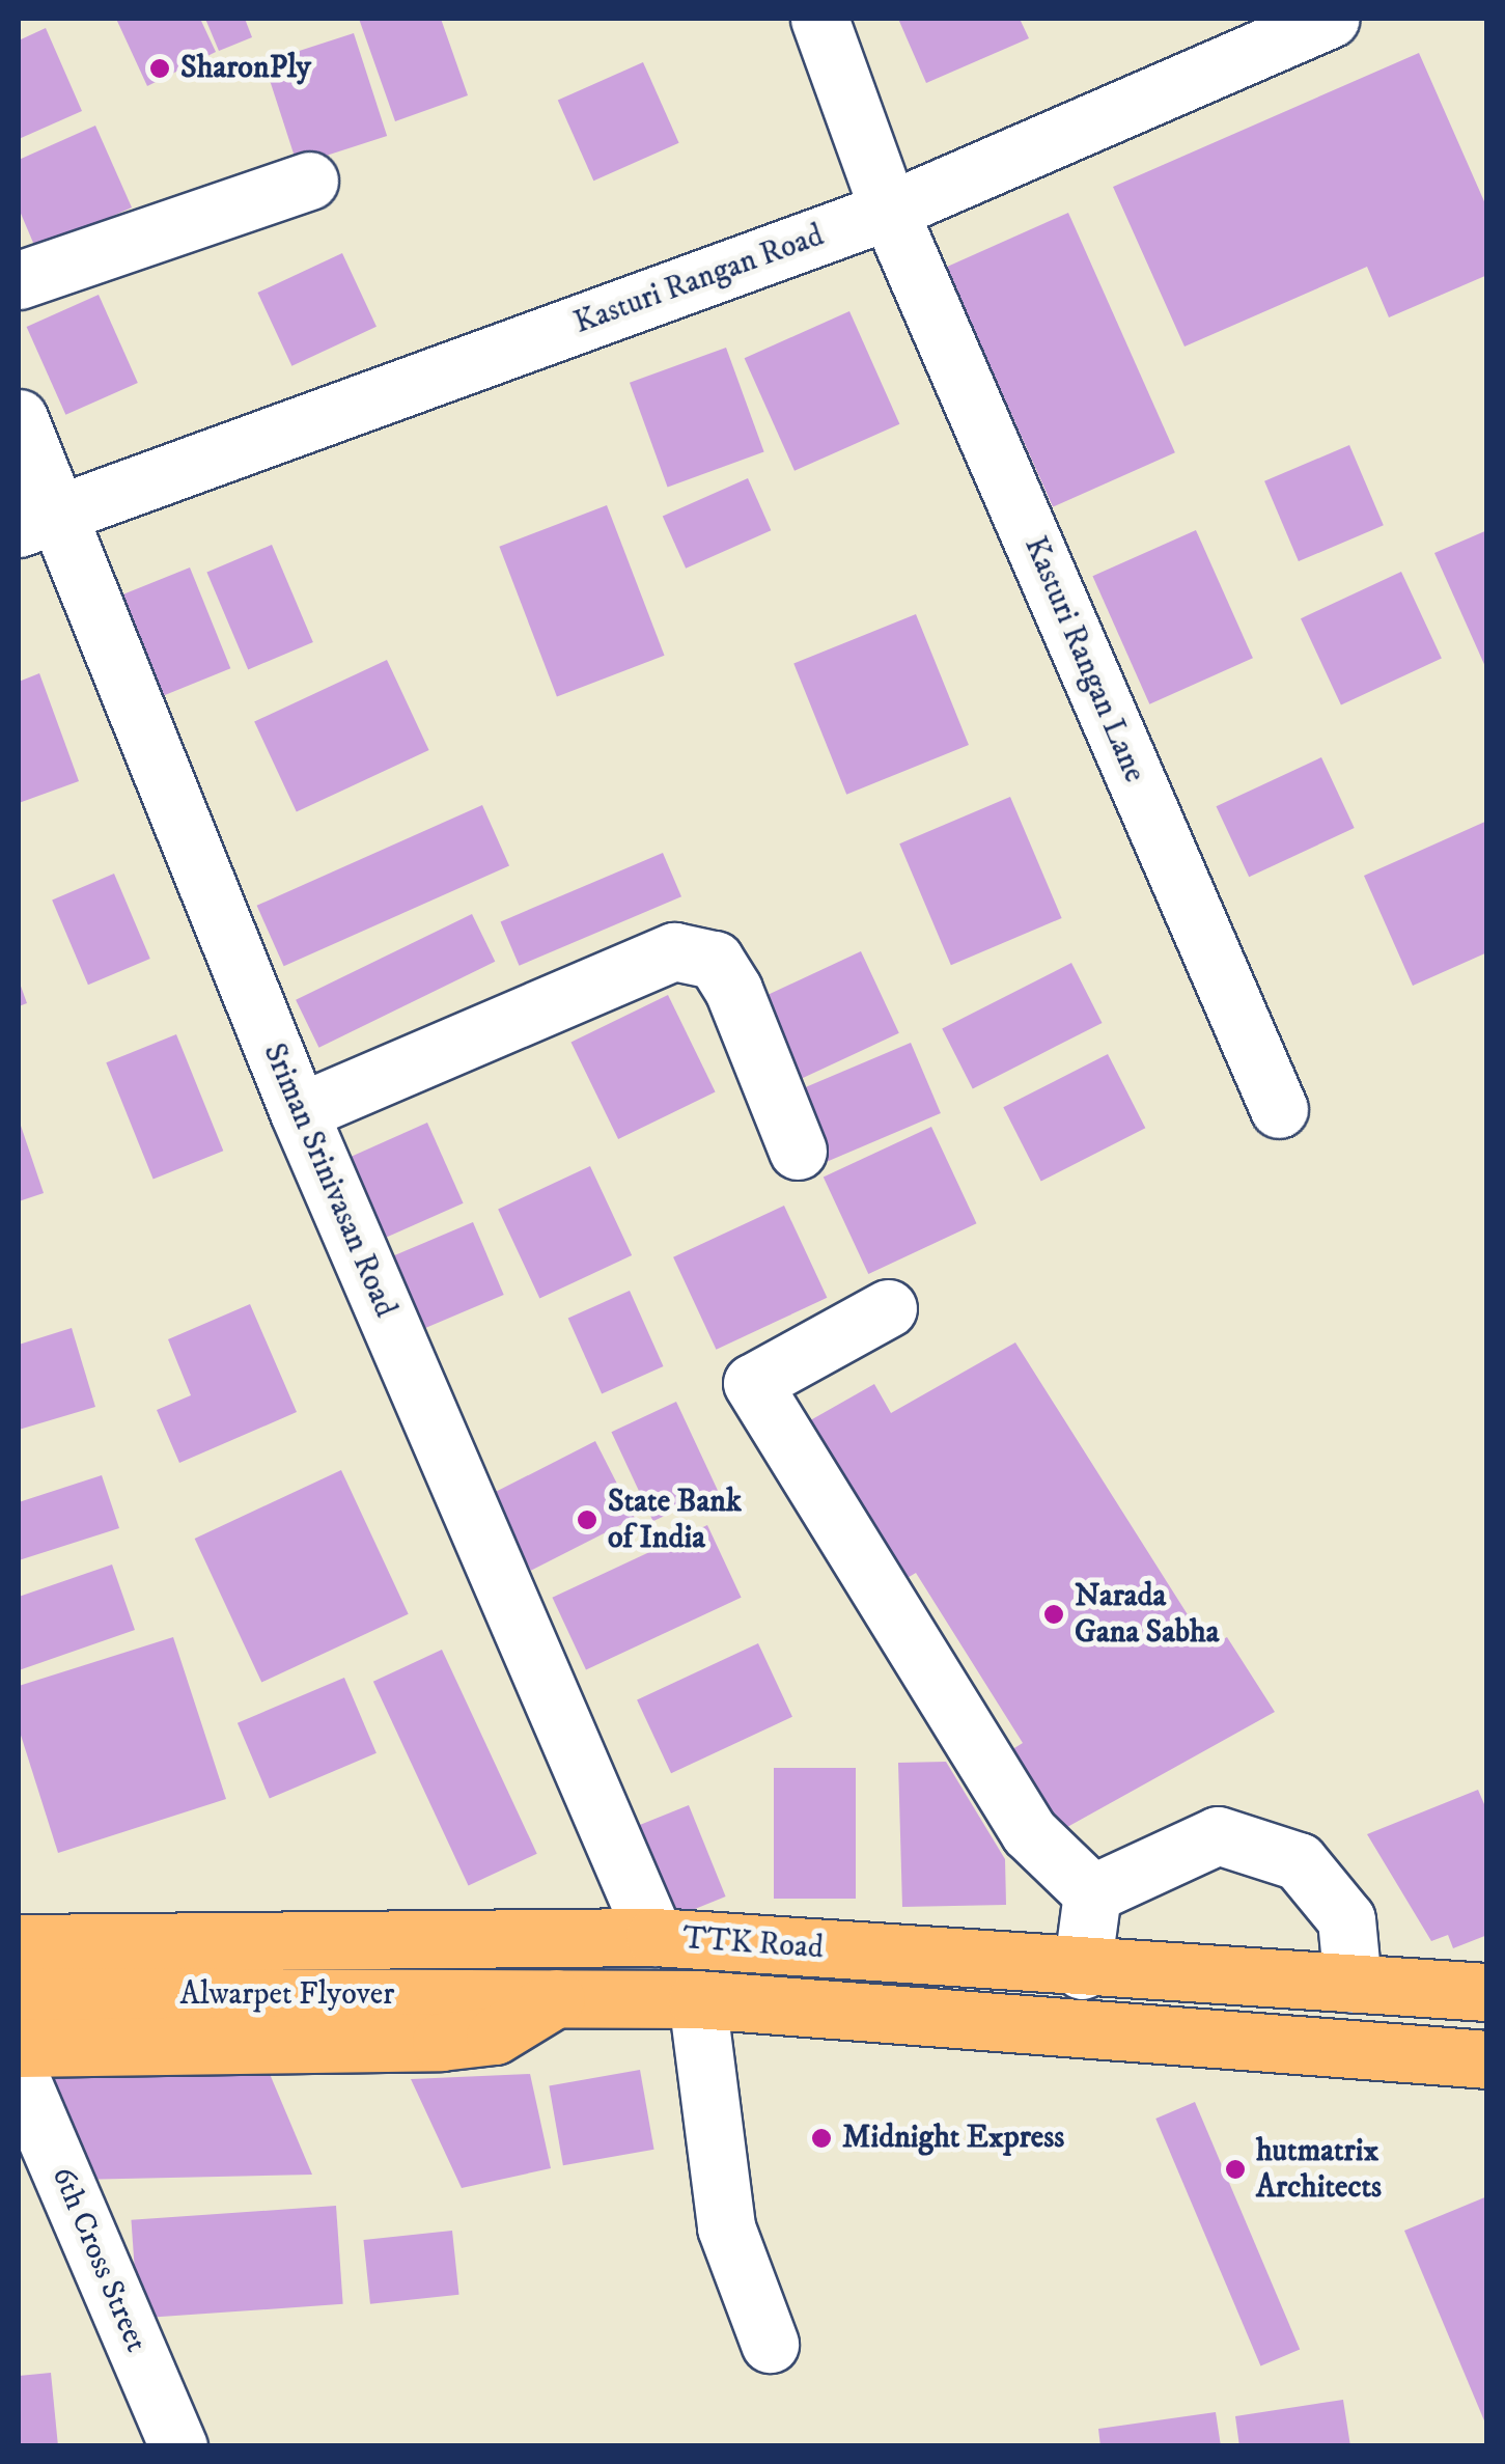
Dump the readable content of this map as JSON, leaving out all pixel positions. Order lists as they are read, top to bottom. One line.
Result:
{"streets":{"main road":["TTK Road","Alwarpet Flyover"],"street":["Kasturi Rangan Road","Kasturi Rangan Lane","Sriman Srinivasan Road","6th Cross Street"]},"crossings":[["Kasturi Rangan Road","Kasturi Rangan Lane"],["Kasturi Rangan Road","Sriman Srinivasan Road"],["Sriman Srinivasan Road","TTK Road"],["TTK Road","Alwarpet Flyover"]],"places":["SharonPly","State Bank of India","Narada Gana Sabha","Midnight Express","hutmatrix Architects"]}
